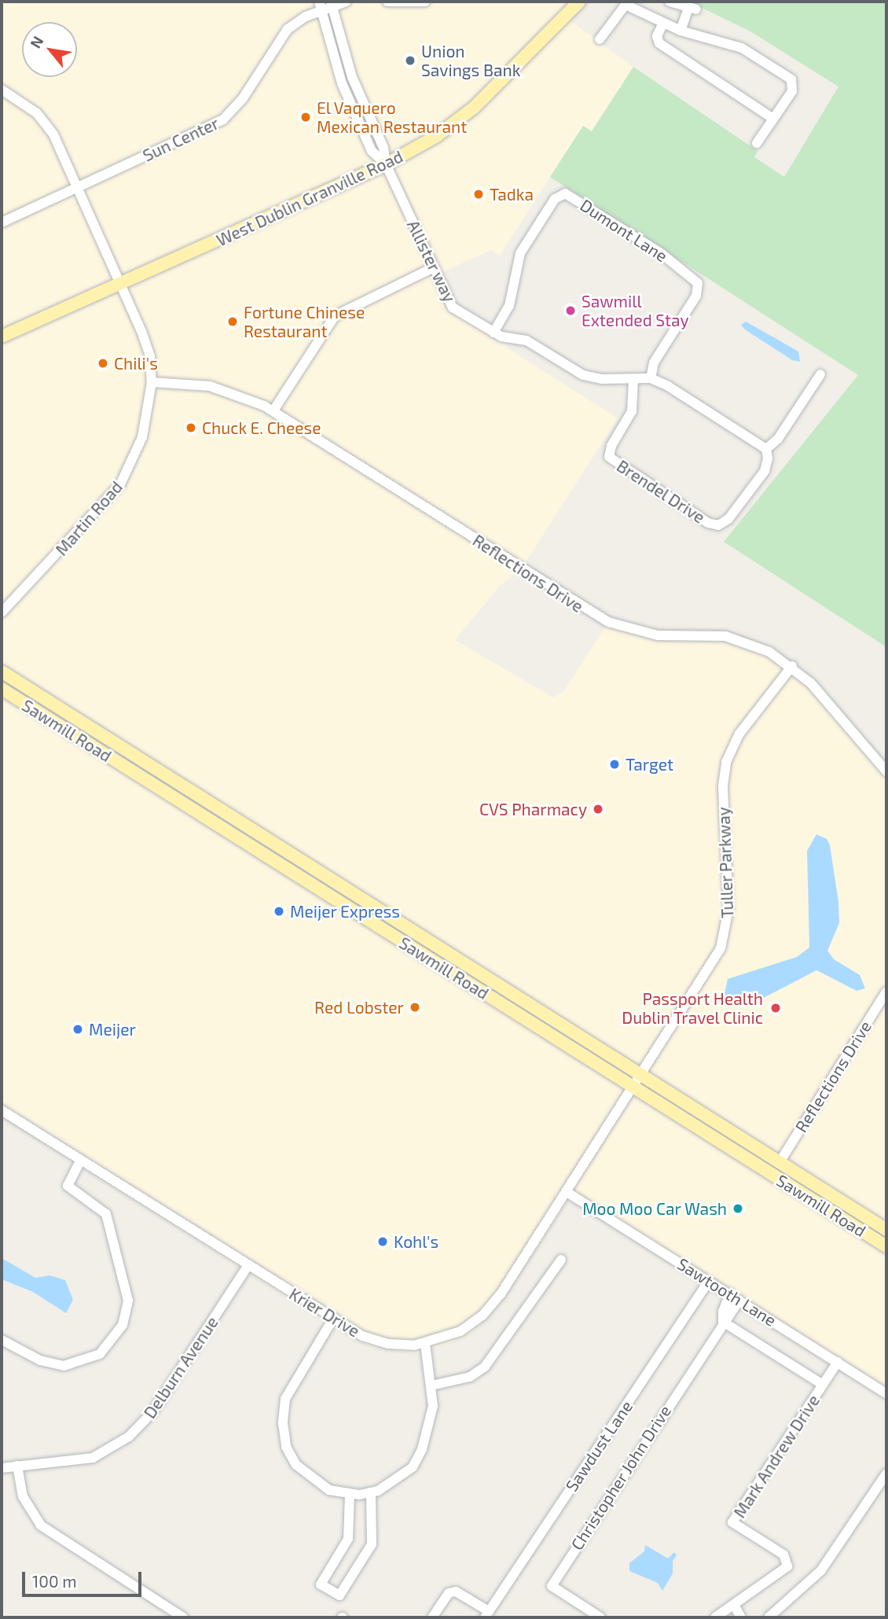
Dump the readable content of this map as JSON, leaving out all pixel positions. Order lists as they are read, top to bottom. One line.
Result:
{"streets":{"main road":["West Dublin Granville Road","Sawmill Road"],"street":["Sun Center","Dumont Lane","Allister way","Brendel Drive","Martin Road","Reflections Drive","Tuller Parkway","Sawtooth Lane","Krier Drive","Delburn Avenue","Sawdust Lane","Mark Andrew Drive","Christopher John Drive"]},"crossings":[["Sun Center","Martin Road"],["West Dublin Granville Road","Allister way"],["West Dublin Granville Road","Martin Road"],["Dumont Lane","Allister way"],["Allister way","Brendel Drive"],["Martin Road","Reflections Drive"],["Reflections Drive","Sawmill Road"],["Reflections Drive","Tuller Parkway"],["Sawmill Road","Tuller Parkway"],["Sawmill Road","Krier Drive"],["Tuller Parkway","Krier Drive"],["Sawtooth Lane","Krier Drive"],["Sawtooth Lane","Sawdust Lane"],["Sawtooth Lane","Mark Andrew Drive"],["Sawtooth Lane","Christopher John Drive"],["Krier Drive","Delburn Avenue"],["Mark Andrew Drive","Christopher John Drive"]],"places":["Union Savings Bank","El Vaquero Mexican Restaurant","Tadka","Sawmill Extended Stay","Fortune Chinese Restaurant","Chili's","Chuck E. Cheese","Target","CVS Pharmacy","Meijer Express","Red Lobster","Passport Health Dublin Travel Clinic","Meijer","Moo Moo Car Wash","Kohl's"],"scale_bar":"100 m","north":"top left"}
